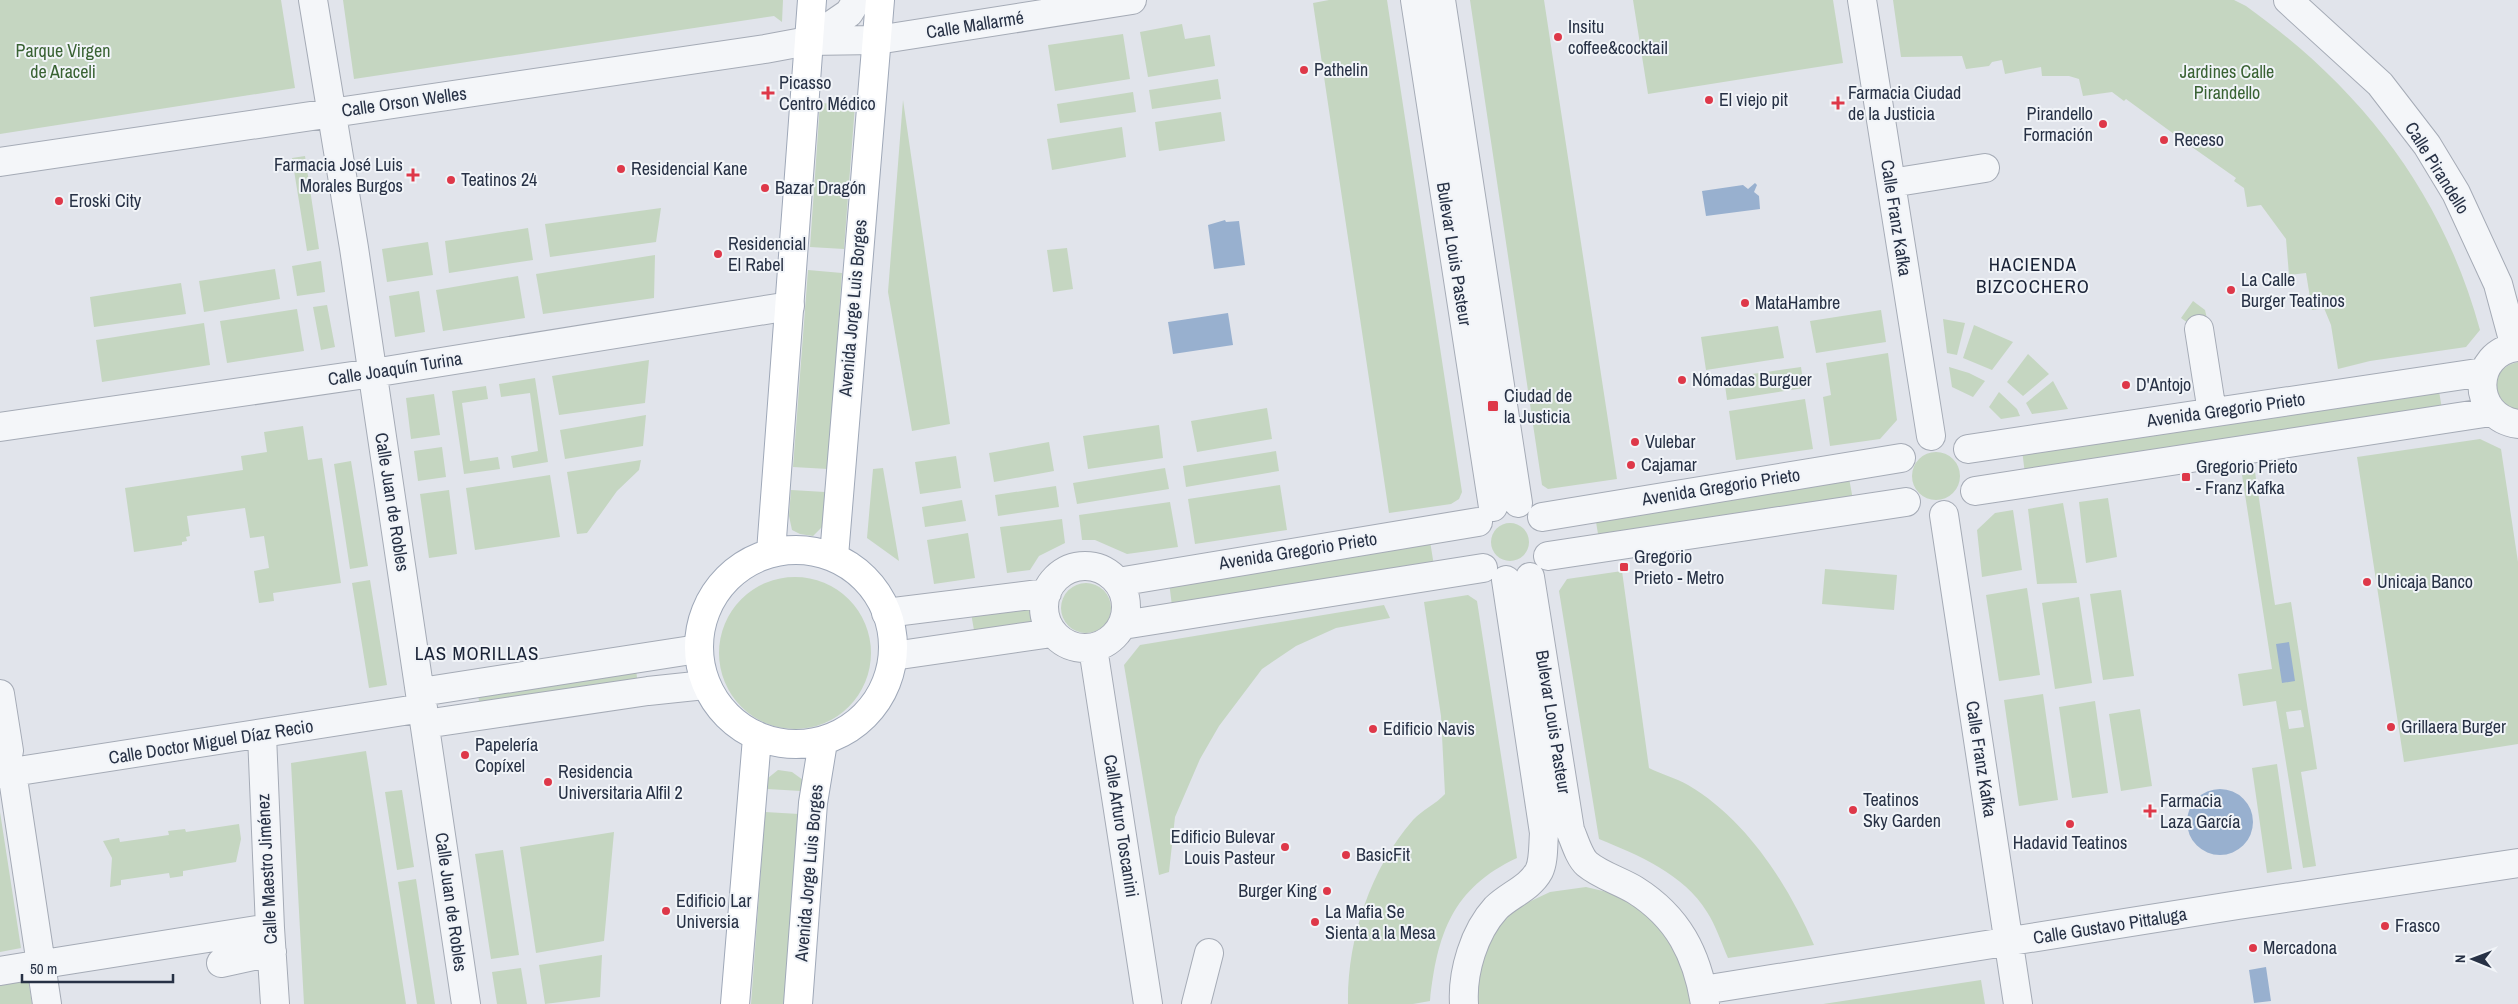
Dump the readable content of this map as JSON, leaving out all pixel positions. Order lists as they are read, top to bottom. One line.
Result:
{"streets":{"main road":["Avenida Jorge Luis Borges"],"street":["Calle Mallarmé","Calle Orson Welles","Calle Pirandello","Calle Franz Kafka","Bulevar Louis Pasteur","Calle Joaquín Turina","Avenida Gregorio Prieto","Calle Juan de Robles","Calle Doctor Miguel Díaz Recio","Calle Arturo Toscanini","Calle Maestro Jiménez","Calle Gustavo Pittaluga"]},"crossings":[["Calle Mallarmé","Calle Orson Welles"],["Calle Mallarmé","Avenida Jorge Luis Borges"],["Calle Orson Welles","Avenida Jorge Luis Borges"],["Calle Orson Welles","Calle Juan de Robles"],["Calle Franz Kafka","Avenida Gregorio Prieto"],["Calle Franz Kafka","Calle Gustavo Pittaluga"],["Bulevar Louis Pasteur","Avenida Gregorio Prieto"],["Calle Joaquín Turina","Calle Juan de Robles"],["Avenida Gregorio Prieto","Calle Arturo Toscanini"],["Calle Juan de Robles","Calle Doctor Miguel Díaz Recio"],["Calle Doctor Miguel Díaz Recio","Calle Maestro Jiménez"]],"districts":["HACIENDA BIZCOCHERO","LAS MORILLAS"],"parks":["Parque Virgen de Araceli","Jardines Calle Pirandello"],"places":{"other":["Insitu coffee&cocktail","Pathelin","El viejo pit","Pirandello Formación","Receso","Residencial Kane","Teatinos 24","Bazar Dragón","Eroski City","Residencial El Rabel","La Calle Burger Teatinos","MataHambre","Nómadas Burguer","D'Antojo","Vulebar","Cajamar","Unicaja Banco","Grillaera Burger","Edificio Navis","Papelería Copíxel","Residencia Universitaria Alfil 2","Teatinos Sky Garden","Hadavid Teatinos","Edificio Bulevar Louis Pasteur","BasicFit","Burger King","Edificio Lar Universia","La Mafia Se Sienta a la Mesa","Frasco","Mercadona"],"health":["Picasso Centro Médico","Farmacia Ciudad de la Justicia","Farmacia José Luis Morales Burgos","Farmacia Laza García"],"transit":["Ciudad de la Justicia","Gregorio Prieto - Franz Kafka","Gregorio Prieto - Metro"]},"scale_bar":"50 m","north":"left"}
